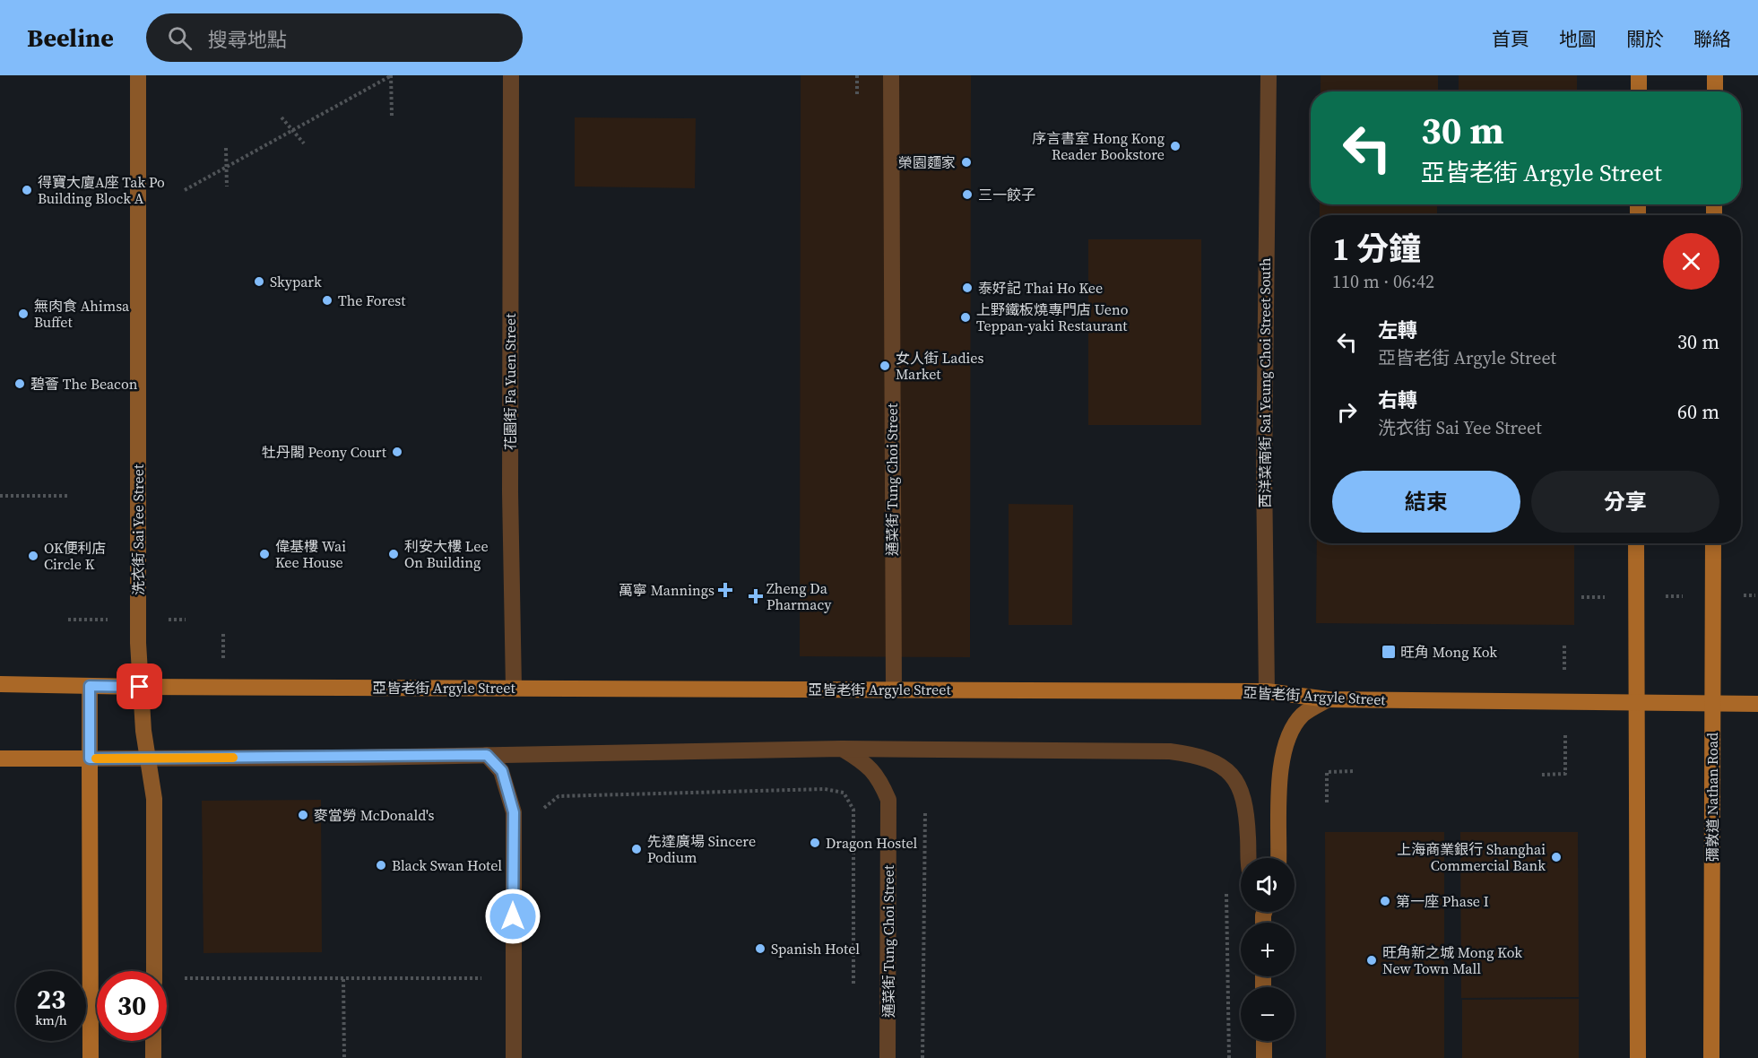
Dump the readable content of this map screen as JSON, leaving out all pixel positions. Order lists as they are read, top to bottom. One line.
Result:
{"streets":{"main road":["洗衣街 Sai Yee Street","亞皆老街 Argyle Street","彌敦道 Nathan Road"],"street":["花園街 Fa Yuen Street","西洋菜南街 Sai Yeung Choi Street South","通菜街 Tung Choi Street"]},"crossings":[["花園街 Fa Yuen Street","亞皆老街 Argyle Street"],["西洋菜南街 Sai Yeung Choi Street South","亞皆老街 Argyle Street"],["通菜街 Tung Choi Street","亞皆老街 Argyle Street"],["洗衣街 Sai Yee Street","亞皆老街 Argyle Street"],["亞皆老街 Argyle Street","彌敦道 Nathan Road"]],"places":{"other":["序言書室 Hong Kong Reader Bookstore","榮園麵家","得寶大廈A座 Tak Po Building Block A","三一餃子","Skypark","泰好記 Thai Ho Kee","The Forest","無肉食 Ahimsa Buffet","上野鐵板燒專門店 Ueno Teppan-yaki Restaurant","女人街 Ladies Market","碧薈 The Beacon","牡丹閣 Peony Court","偉基樓 Wai Kee House","利安大樓 Lee On Building","OK便利店 Circle K","麥當勞 McDonald's","Dragon Hostel","先達廣場 Sincere Podium","上海商業銀行 Shanghai Commercial Bank","Black Swan Hotel","第一座 Phase I","Spanish Hotel","旺角新之城 Mong Kok New Town Mall"],"health":["萬寧 Mannings","Zheng Da Pharmacy"],"transit":["旺角 Mong Kok"]},"page":{"header":"Beeline","search":"搜尋地點","nav":["首頁","地圖","關於","聯絡"],"turn":["30 m","亞皆老街 Argyle Street"],"heading":["1 分鐘","110 m · 06:42"],"list":[{"name":"左轉","note":"亞皆老街 Argyle Street","value":"30 m"},{"name":"右轉","note":"洗衣街 Sai Yee Street","value":"60 m"}],"buttons":["結束","分享"],"map_buttons":["+","−"],"speed":"23 km/h","limit":"30"}}
